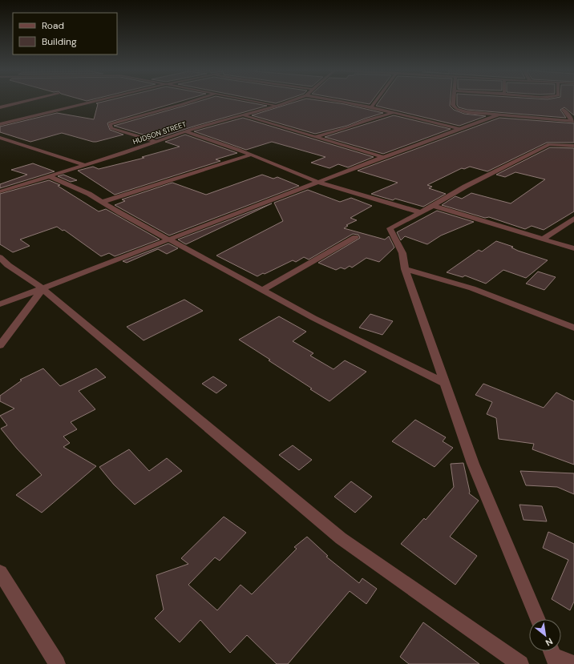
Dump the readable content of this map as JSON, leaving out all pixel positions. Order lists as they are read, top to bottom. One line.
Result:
{"streets":{"street":["HUDSON STREET"]},"legend":["Road","Building"],"north":"bottom right"}
